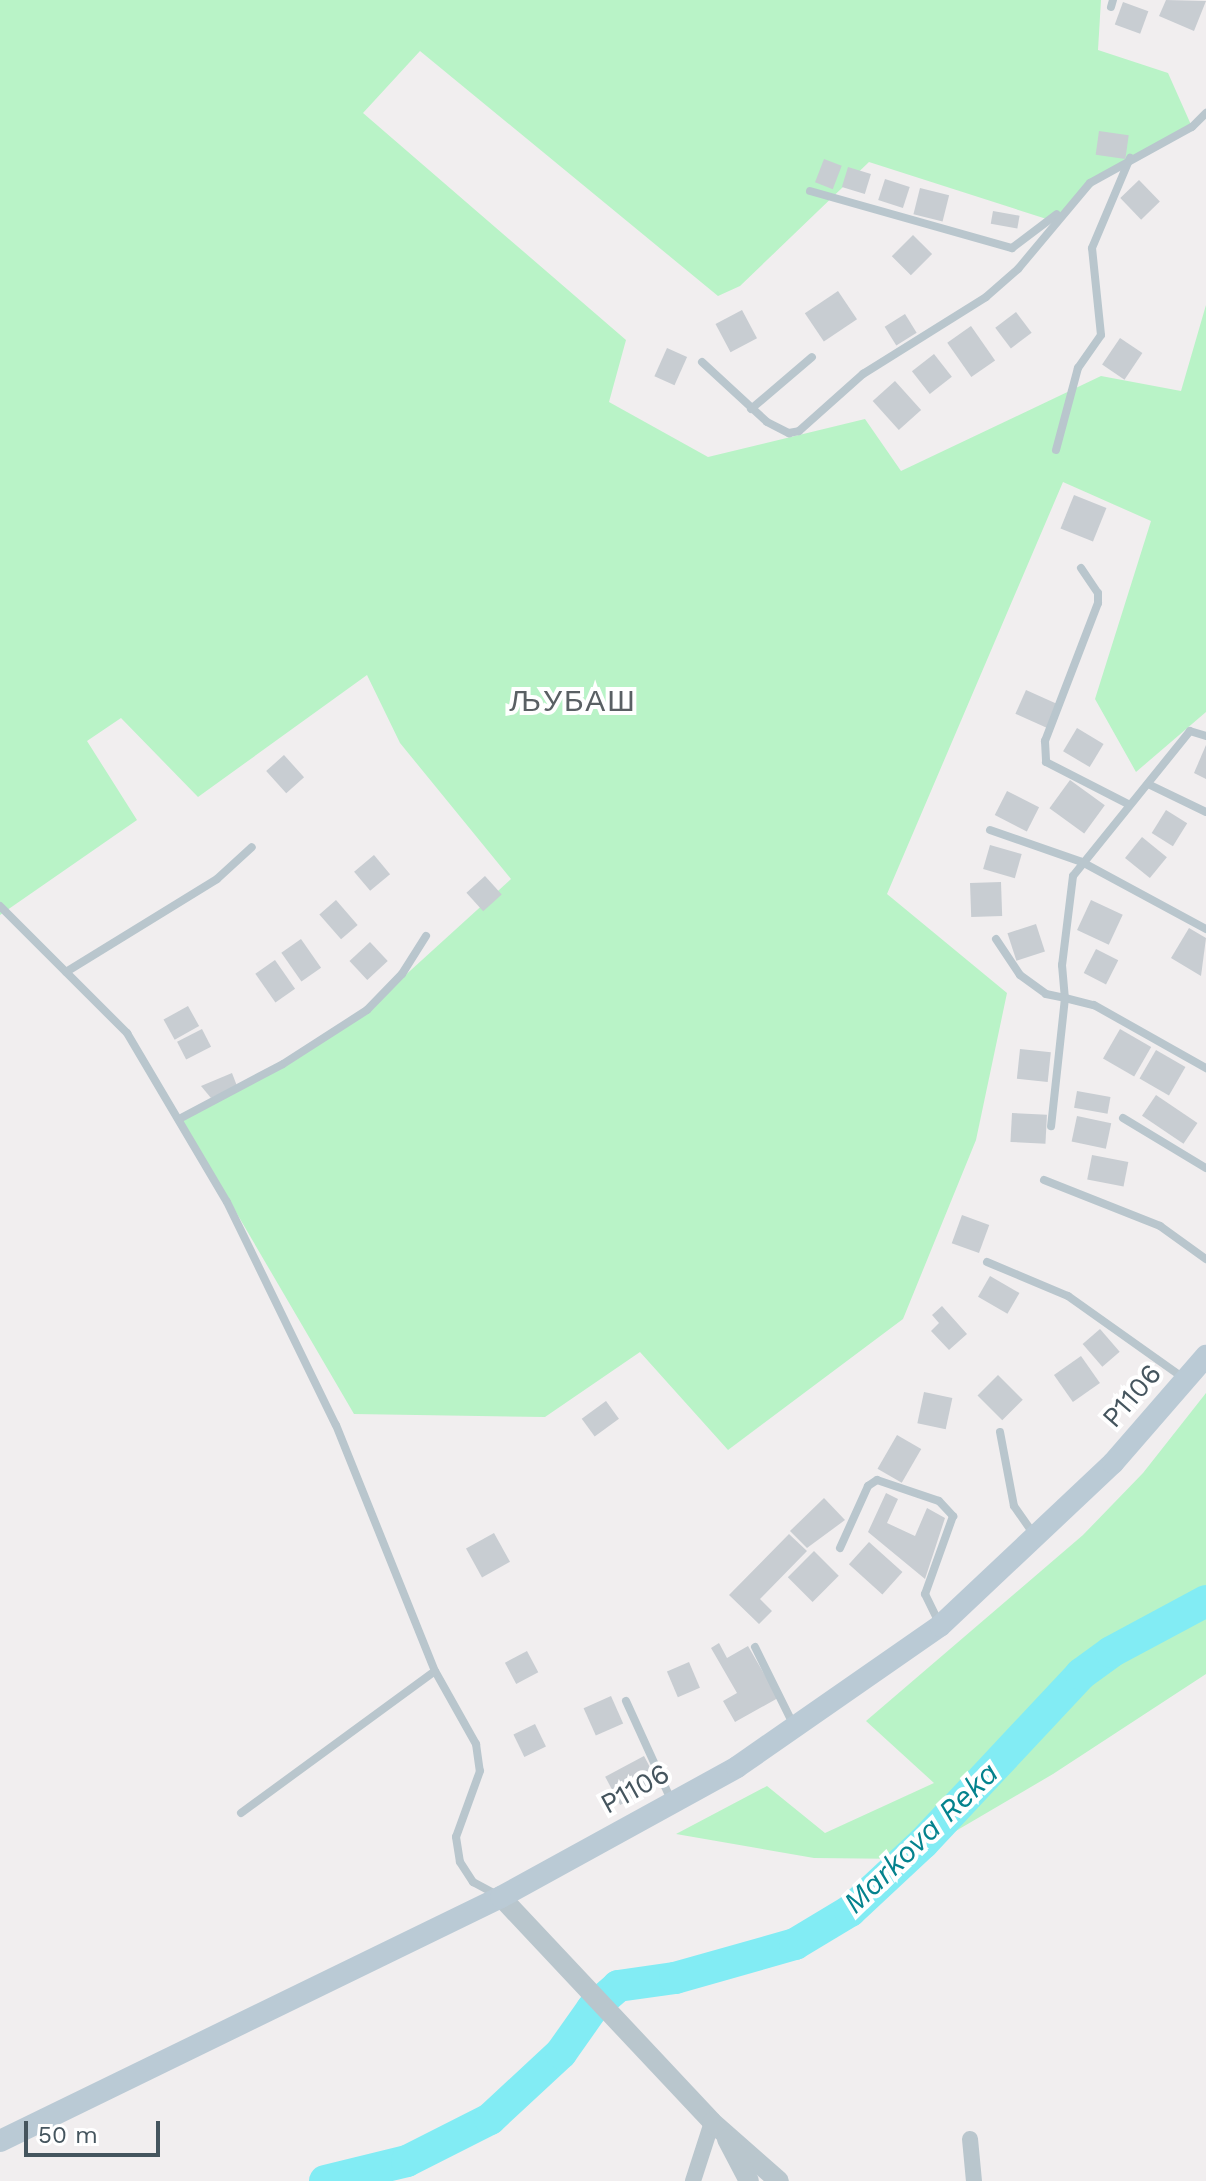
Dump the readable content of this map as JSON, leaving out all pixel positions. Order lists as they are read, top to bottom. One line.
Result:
{"streets":{"main road":["P1106"]},"districts":["ЉУБАШ"],"water":["Markova Reka"],"scale_bar":"50 m"}
